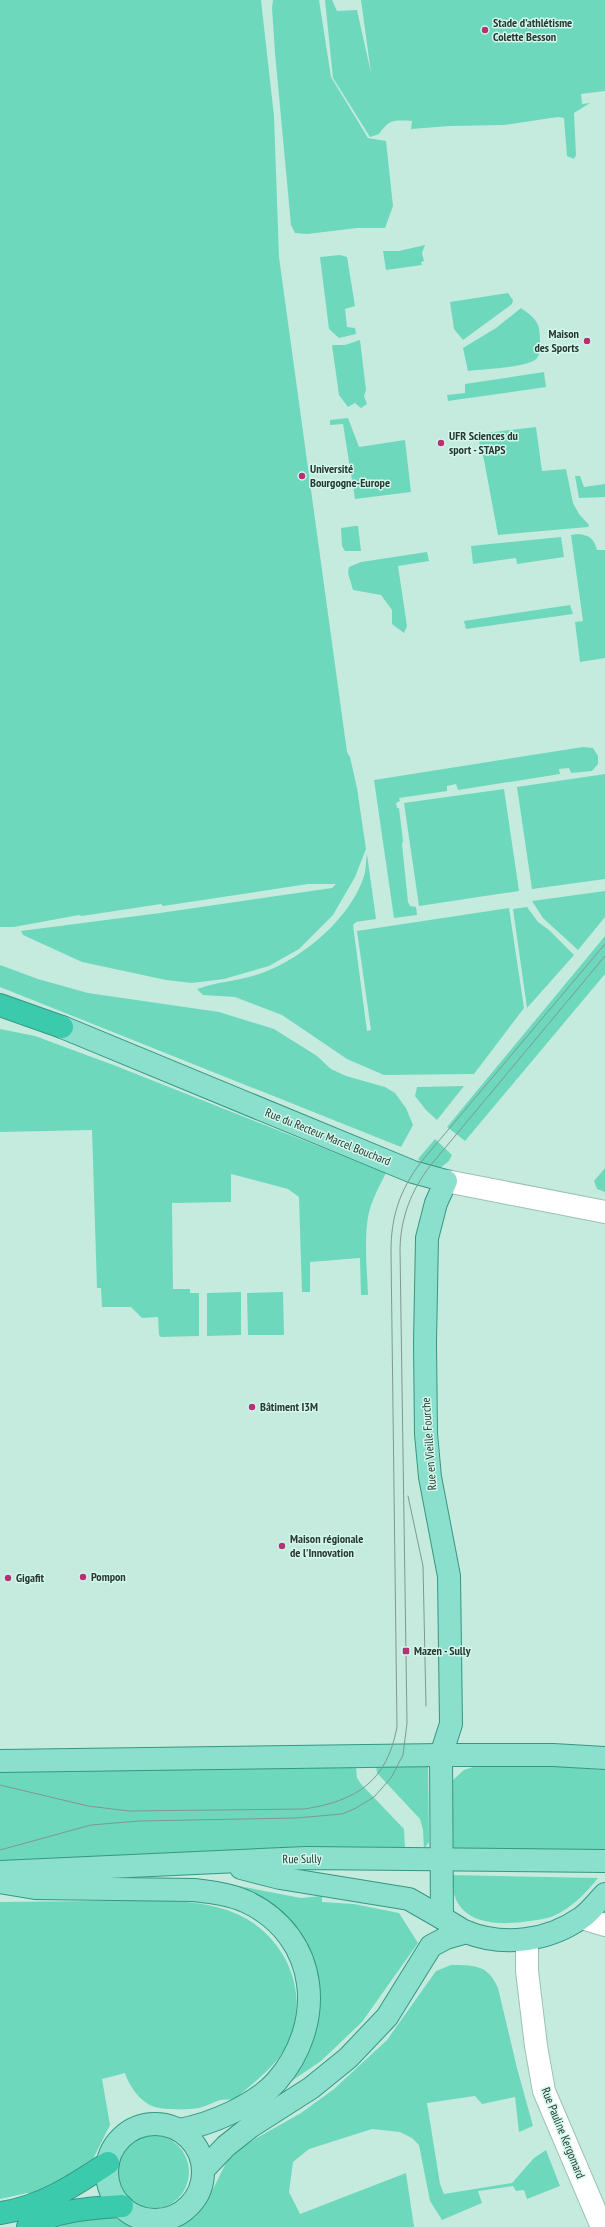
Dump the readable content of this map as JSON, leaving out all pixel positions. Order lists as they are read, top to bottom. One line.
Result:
{"streets":{"main road":["Rue du Recteur Marcel Bouchard","Rue en Vieille Fourche","Rue Sully"],"street":["Rue Pauline Kergomard"]},"crossings":[["Rue du Recteur Marcel Bouchard","Rue en Vieille Fourche"]],"places":{"other":["Stade d'athlétisme Colette Besson","Maison des Sports","UFR Sciences du sport - STAPS","Université Bourgogne-Europe","Bâtiment I3M","Maison régionale de l'Innovation","Pompon","Gigafit"],"transit":["Mazen - Sully"]}}
